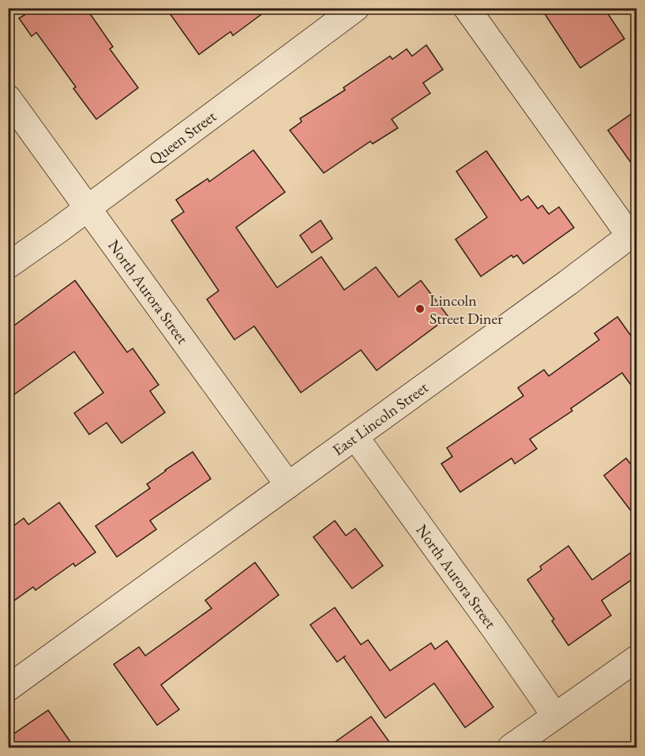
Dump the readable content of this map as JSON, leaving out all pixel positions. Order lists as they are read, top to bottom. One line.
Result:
{"streets":{"street":["Queen Street","North Aurora Street","East Lincoln Street"]},"crossings":[["Queen Street","North Aurora Street"],["North Aurora Street","East Lincoln Street"]],"places":["Lincoln Street Diner"]}
